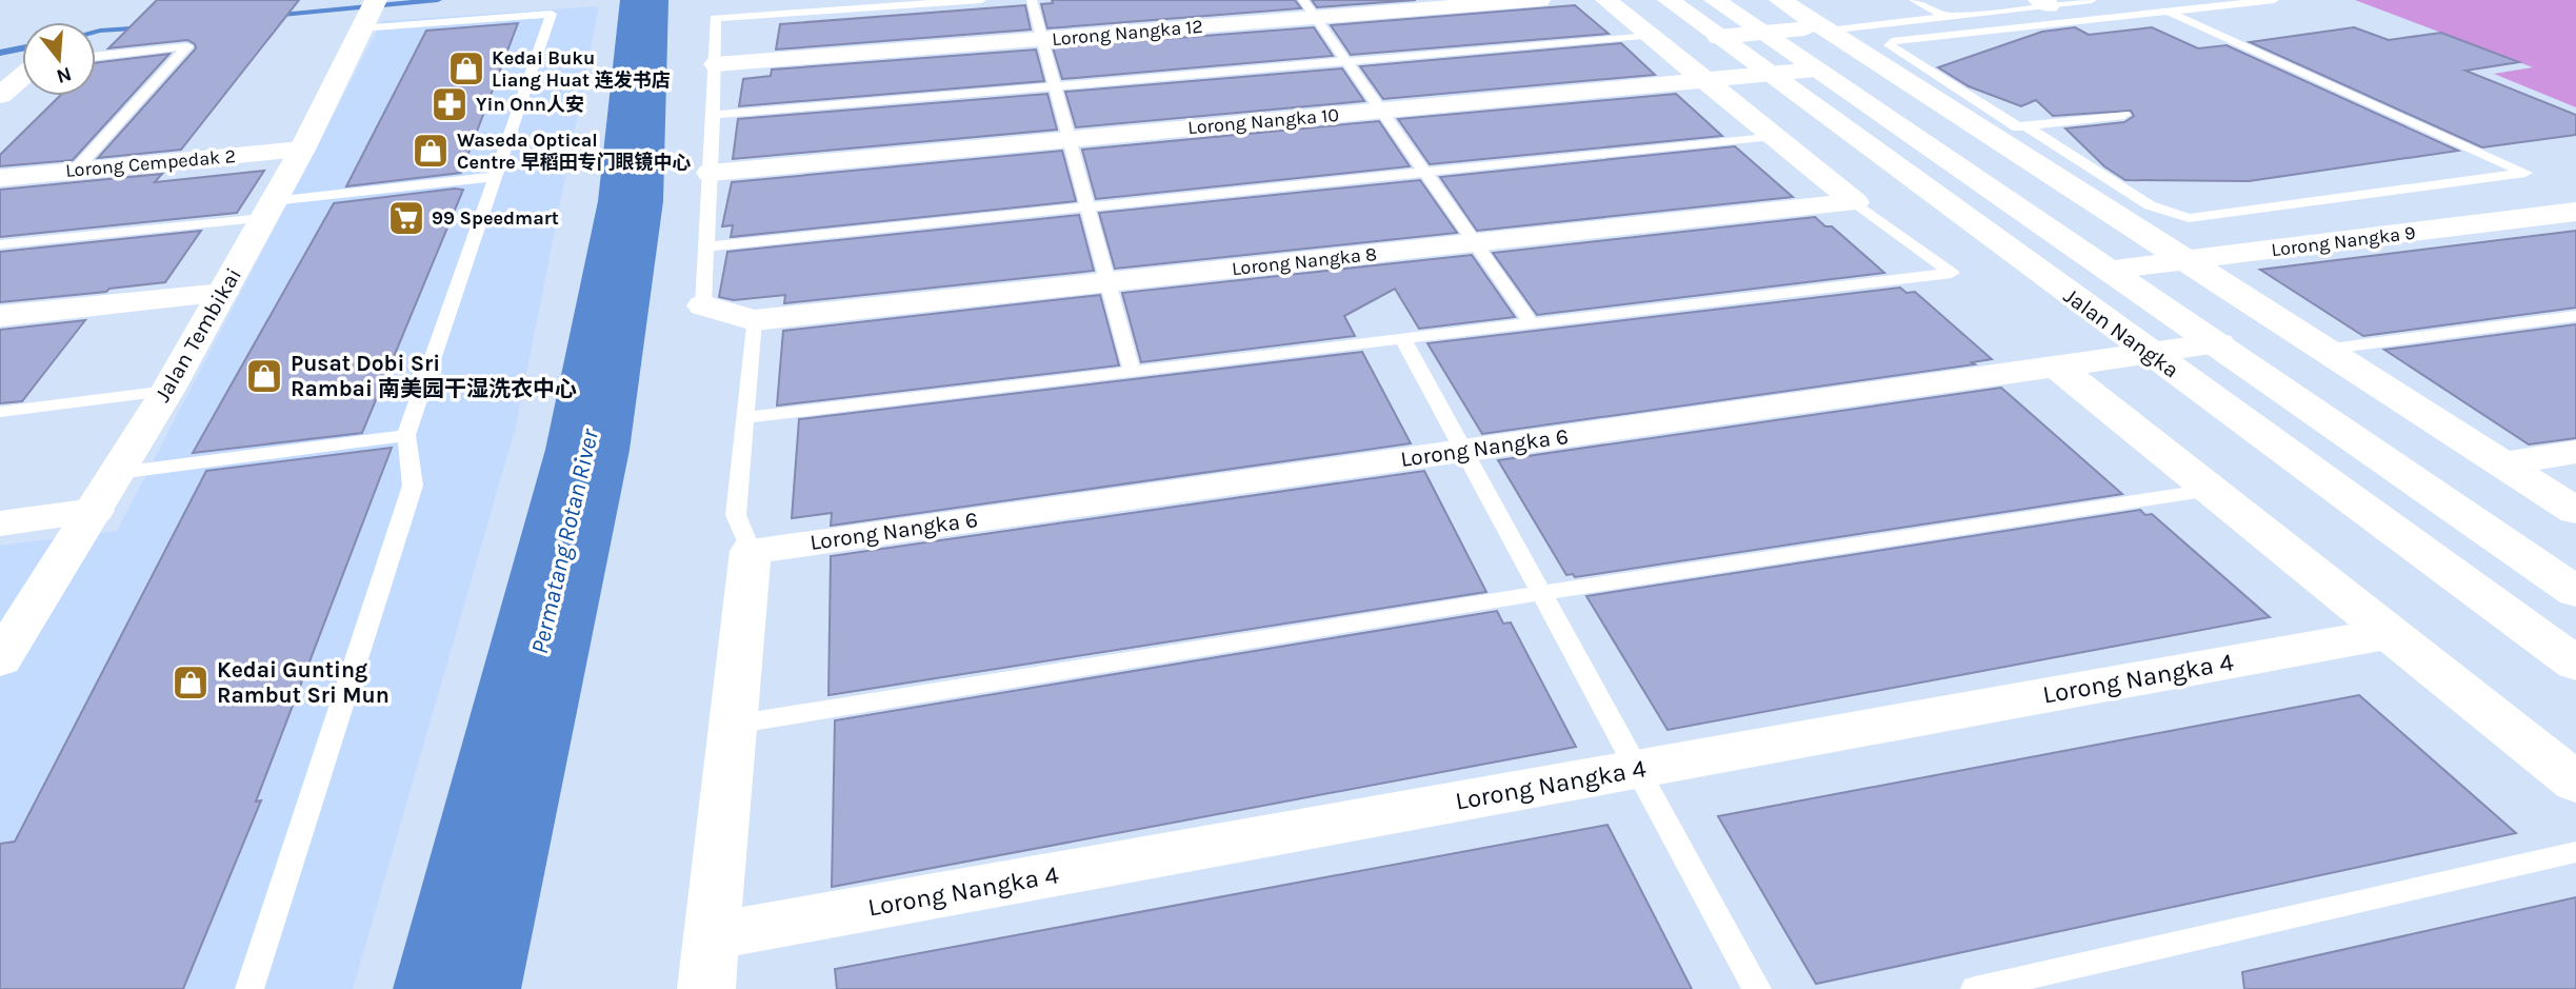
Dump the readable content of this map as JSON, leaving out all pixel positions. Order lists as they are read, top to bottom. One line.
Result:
{"streets":{"street":["Lorong Nangka 12","Lorong Nangka 10","Lorong Cempedak 2","Lorong Nangka 9","Lorong Nangka 8","Jalan Nangka","Jalan Tembikai","Lorong Nangka 6","Lorong Nangka 4"]},"crossings":[["Lorong Nangka 10","Jalan Nangka"],["Lorong Cempedak 2","Jalan Tembikai"],["Lorong Nangka 9","Jalan Nangka"],["Jalan Nangka","Lorong Nangka 6"]],"water":["Permatang Rotan River"],"places":{"shop":["Kedai Buku Liang Huat 连发书店","Waseda Optical Centre 早稻田专门眼镜中心","Pusat Dobi Sri Rambai 南美园干湿洗衣中心","Kedai Gunting Rambut Sri Mun"],"pharmacy":["Yin Onn人安"],"supermarket":["99 Speedmart"]},"north":"bottom"}
